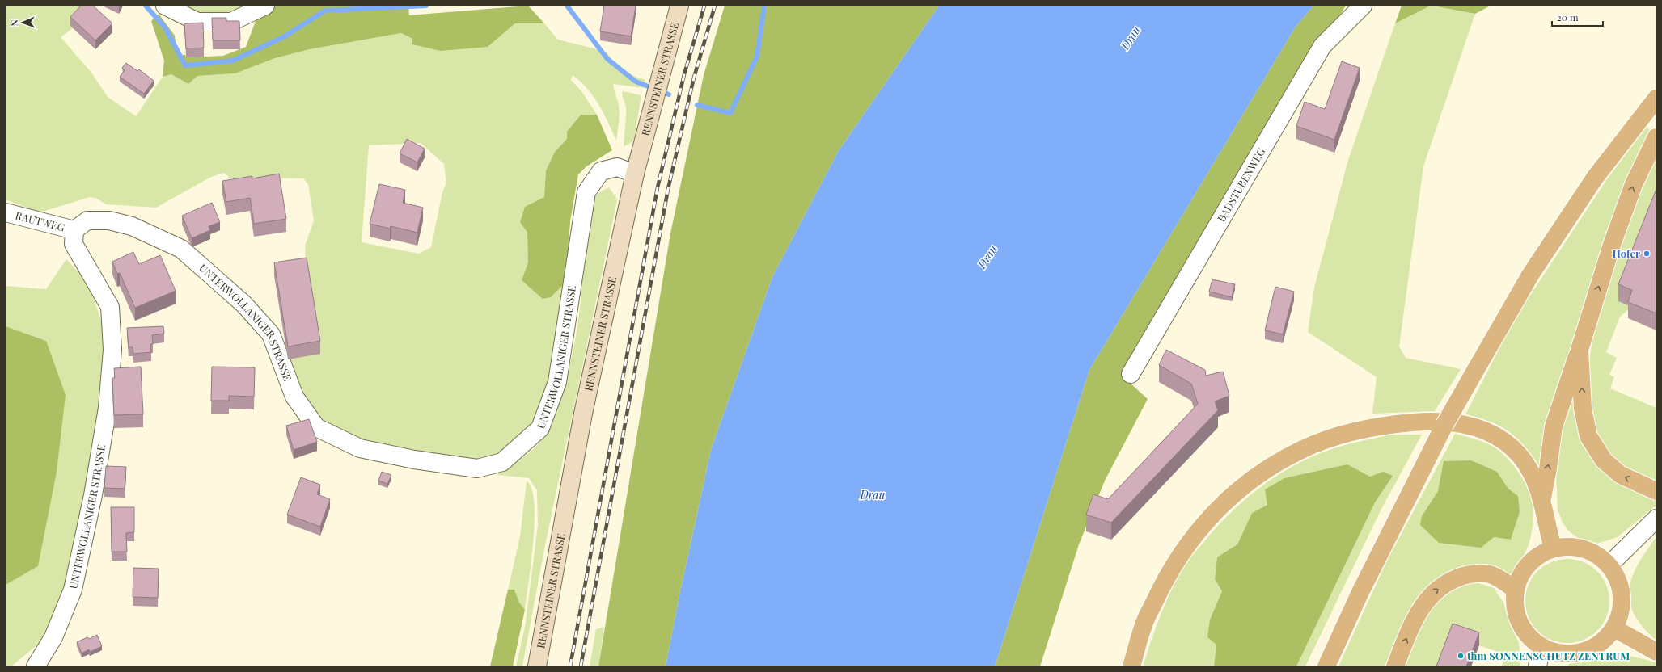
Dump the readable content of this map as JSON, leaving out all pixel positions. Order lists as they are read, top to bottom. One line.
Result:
{"streets":{"main road":["RENNSTEINER STRASSE"],"street":["BADSTUBENWEG","RAUTWEG","UNTERWOLLANIGER STRASSE"]},"crossings":[["RENNSTEINER STRASSE","UNTERWOLLANIGER STRASSE"],["RAUTWEG","UNTERWOLLANIGER STRASSE"]],"water":["Drau"],"places":["Hofer","thm SONNENSCHUTZ ZENTRUM"],"scale_bar":"20 m","north":"left"}
